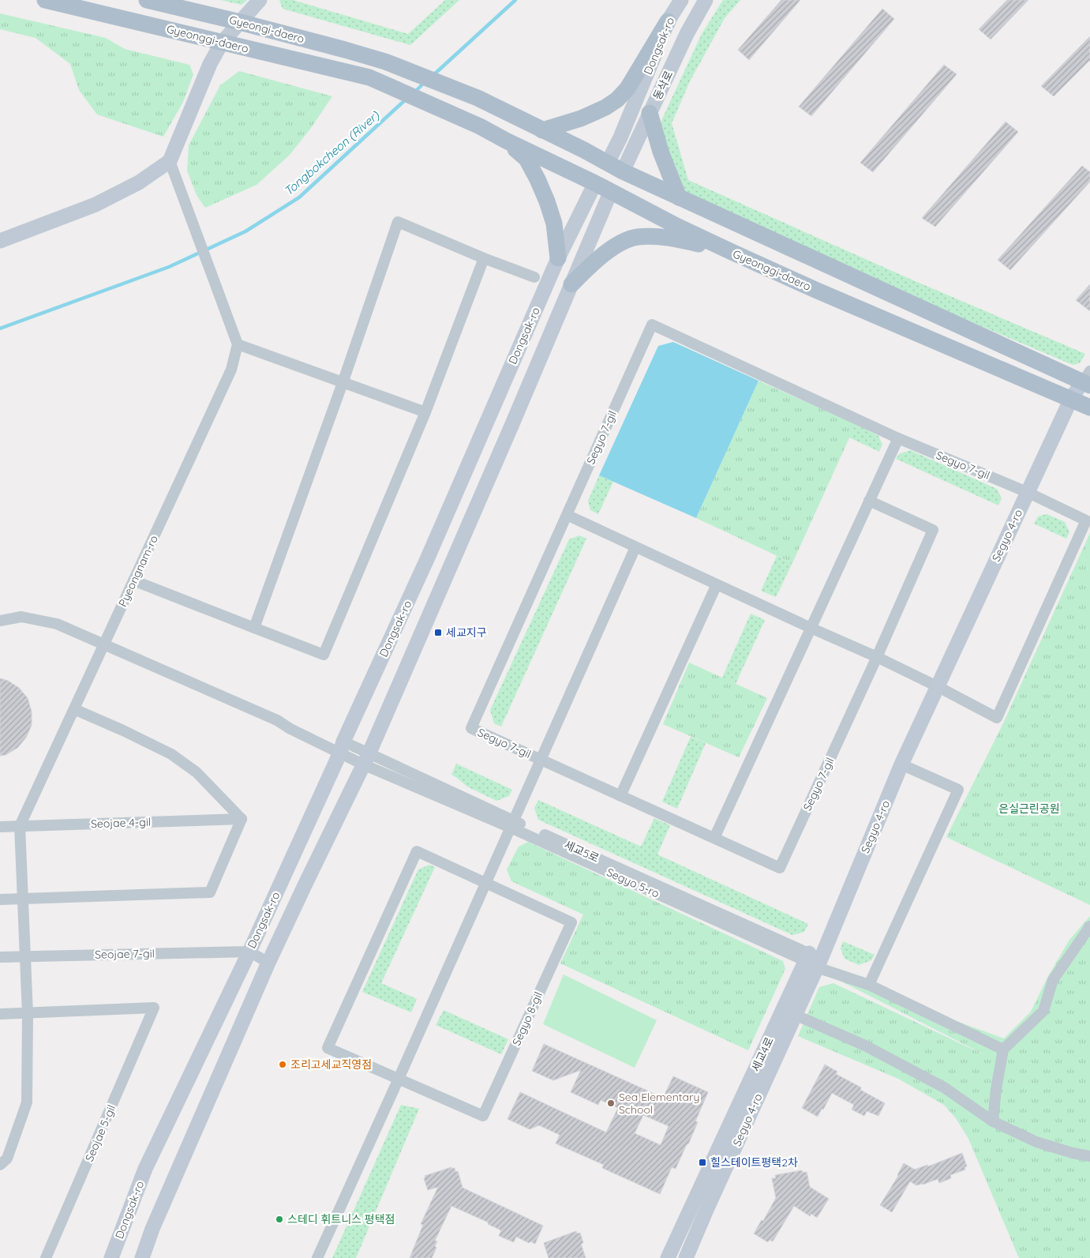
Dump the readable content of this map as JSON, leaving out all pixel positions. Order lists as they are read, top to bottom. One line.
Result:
{"streets":{"main road":["Gyeongi-daero","Gyeonggi-daero","Dongsak-ro","동삭로","Segyo 4-ro","세교4로"],"street":["Segyo 7-gil","Pyeongnam-ro","Seojae 4-gil","Segyo 5-ro","Seojae 7-gil","Segyo 8-gil","Seojae 5-gil"]},"crossings":[["Gyeonggi-daero","Dongsak-ro"],["Gyeonggi-daero","Segyo 4-ro"],["Dongsak-ro","Segyo 5-ro"],["Dongsak-ro","Seojae 7-gil"],["Segyo 7-gil","Segyo 4-ro"],["Segyo 7-gil","Segyo 5-ro"],["Segyo 4-ro","Segyo 5-ro"],["Segyo 4-ro","세교4로"],["Pyeongnam-ro","Seojae 4-gil"],["Segyo 5-ro","세교4로"]],"water":["Tongbokcheon (River)"],"parks":["은실근린공원"],"places":{"transit":["세교지구","힐스테이트평택2차"],"other":["조리고세교직영점","Sea Elementary School","스테디 휘트니스 평택점"]}}
